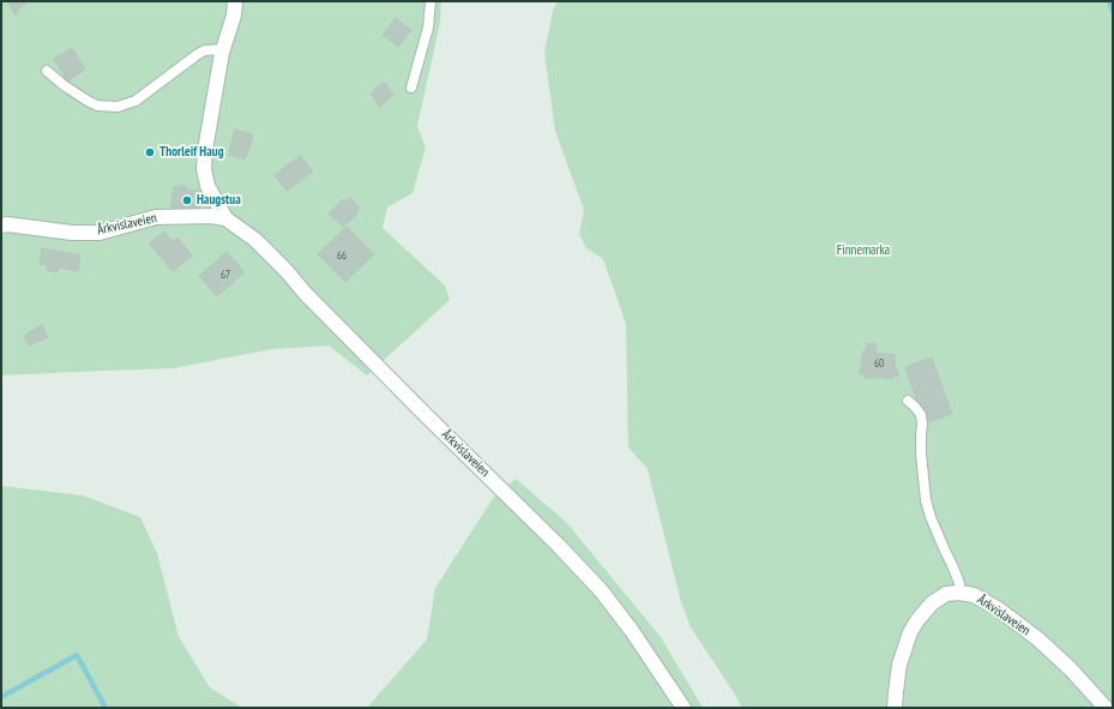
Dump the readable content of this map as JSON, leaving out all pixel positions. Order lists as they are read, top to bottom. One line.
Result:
{"streets":{"street":["Årkvislaveien"]},"parks":["Finnemarka"],"places":["Thorleif Haug","Haugstua"],"house_numbers":["66","67","60"]}
